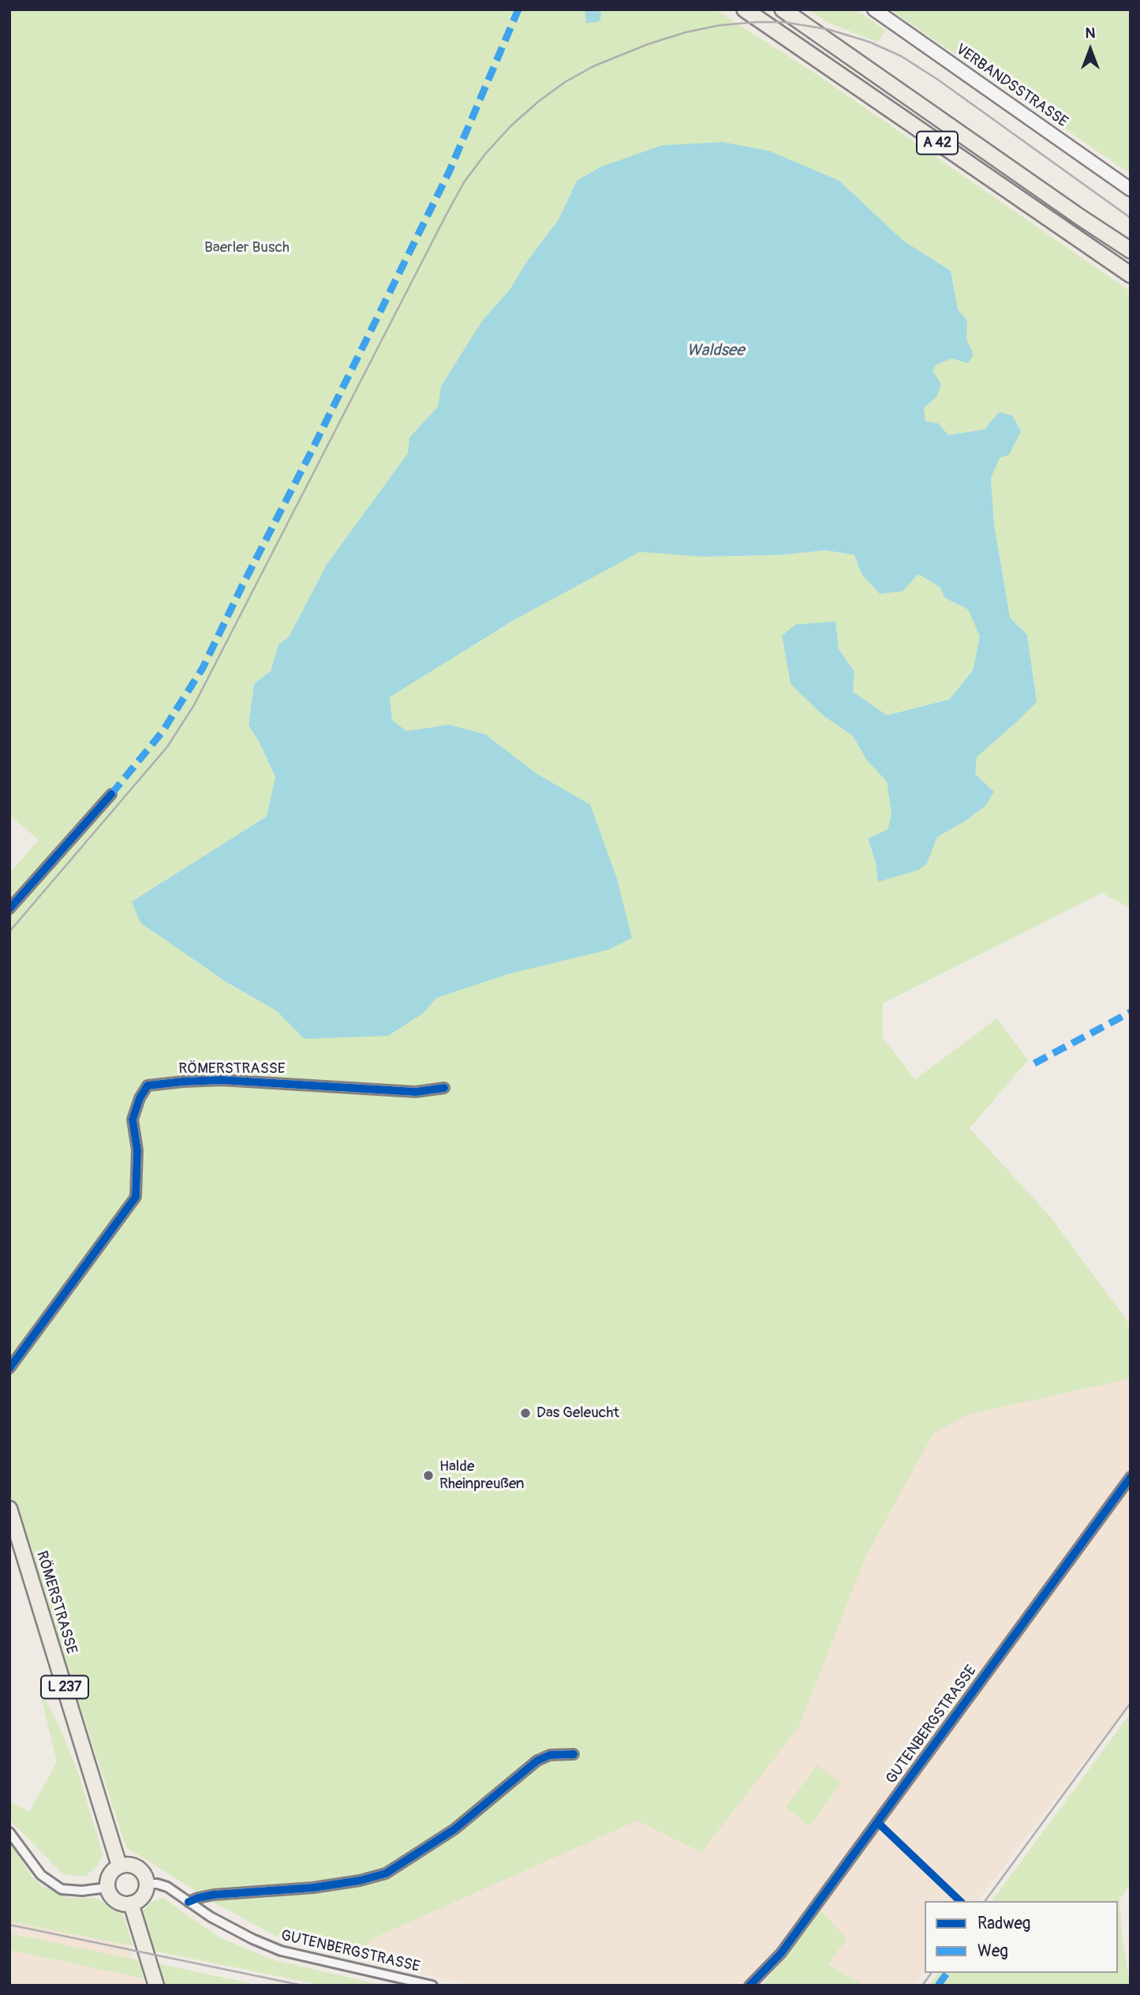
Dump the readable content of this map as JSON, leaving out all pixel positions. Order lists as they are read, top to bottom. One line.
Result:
{"streets":{"highway":["A 42"],"main road":["VERBANDSSTRASSE","RÖMERSTRASSE","L 237"],"street":["GUTENBERGSTRASSE"]},"crossings":[["RÖMERSTRASSE","GUTENBERGSTRASSE"]],"water":["Waldsee"],"parks":["Baerler Busch"],"places":["Das Geleucht","Halde Rheinpreußen"],"legend":["Radweg","Weg"],"north":"top"}
